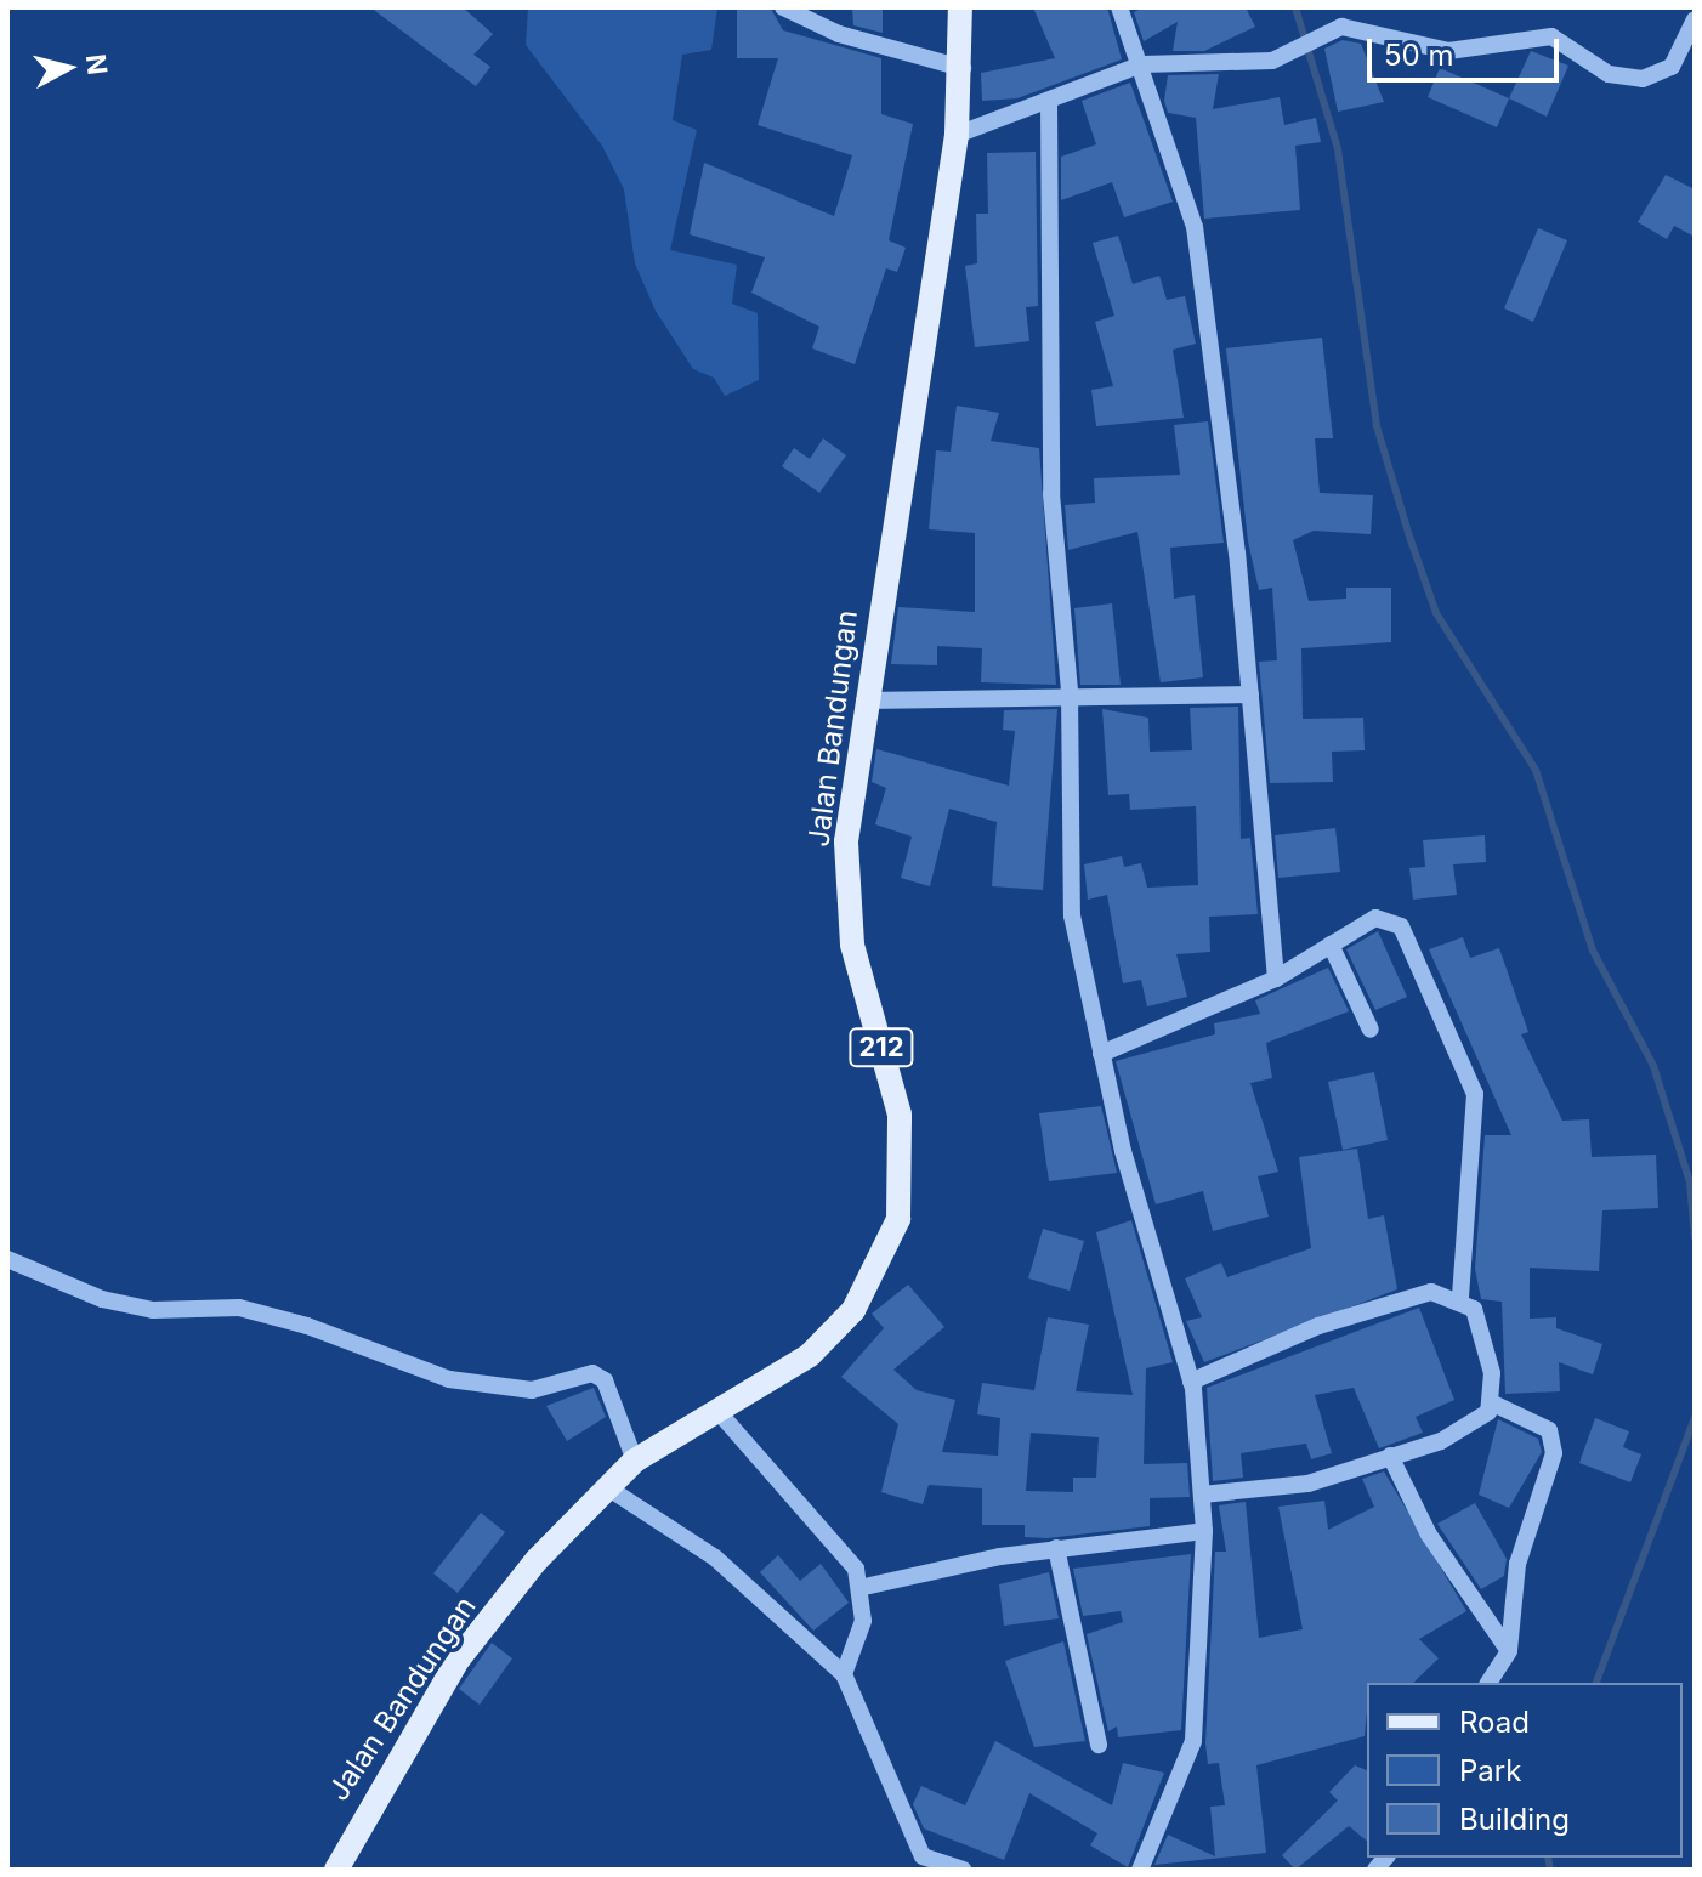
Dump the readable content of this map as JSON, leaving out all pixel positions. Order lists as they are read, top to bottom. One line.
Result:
{"streets":{"main road":["Jalan Bandungan","212"]},"legend":["Road","Park","Building"],"scale_bar":"50 m","north":"right"}
